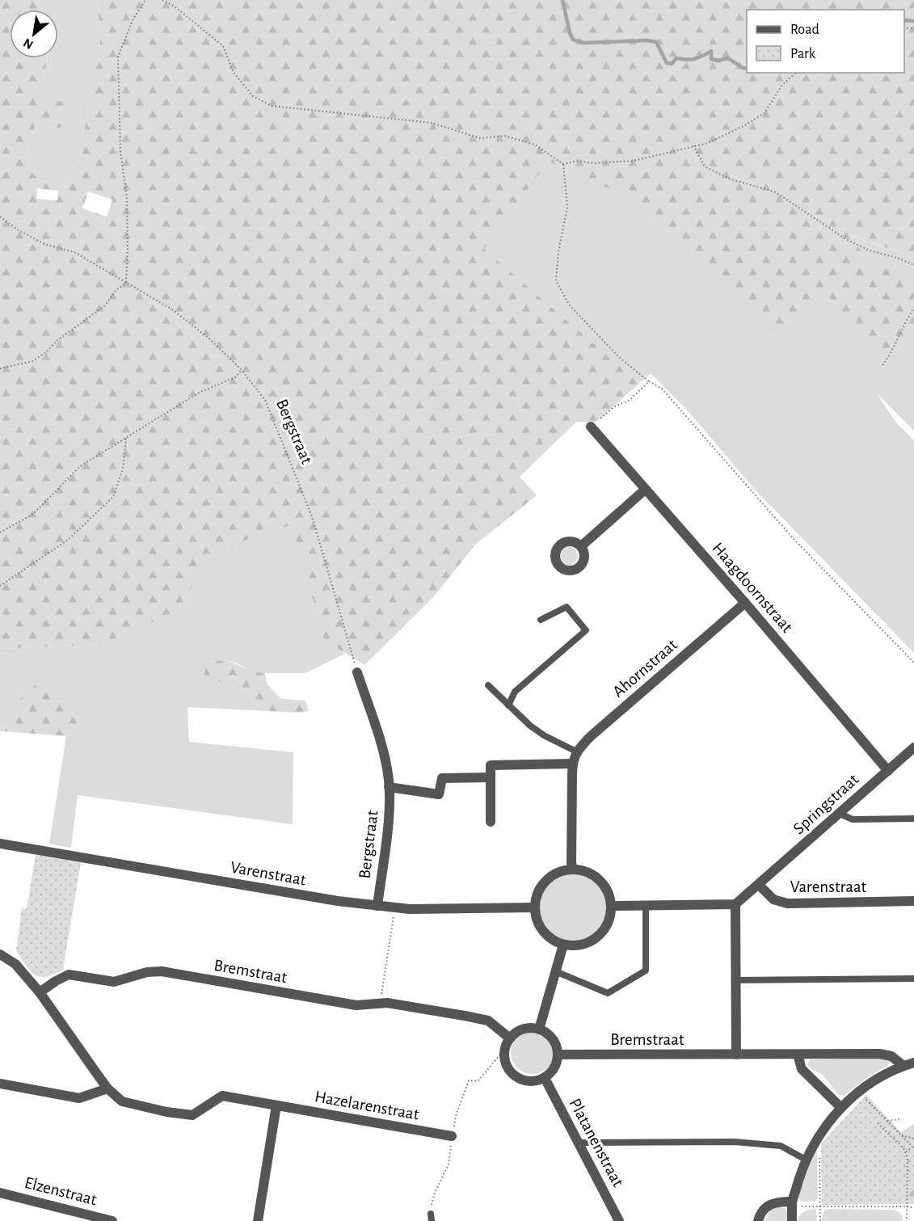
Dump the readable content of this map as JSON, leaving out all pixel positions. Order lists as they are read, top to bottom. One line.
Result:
{"streets":{"street":["Bergstraat","Haagdoornstraat","Ahornstraat","Springstraat","Varenstraat","Bremstraat","Hazelarenstraat","Platanenstraat","Elzenstraat"]},"crossings":[["Bergstraat","Varenstraat"],["Haagdoornstraat","Ahornstraat"],["Haagdoornstraat","Springstraat"],["Ahornstraat","Varenstraat"],["Springstraat","Varenstraat"],["Bremstraat","Hazelarenstraat"],["Bremstraat","Platanenstraat"]],"legend":["Road","Park"],"north":"bottom left"}
